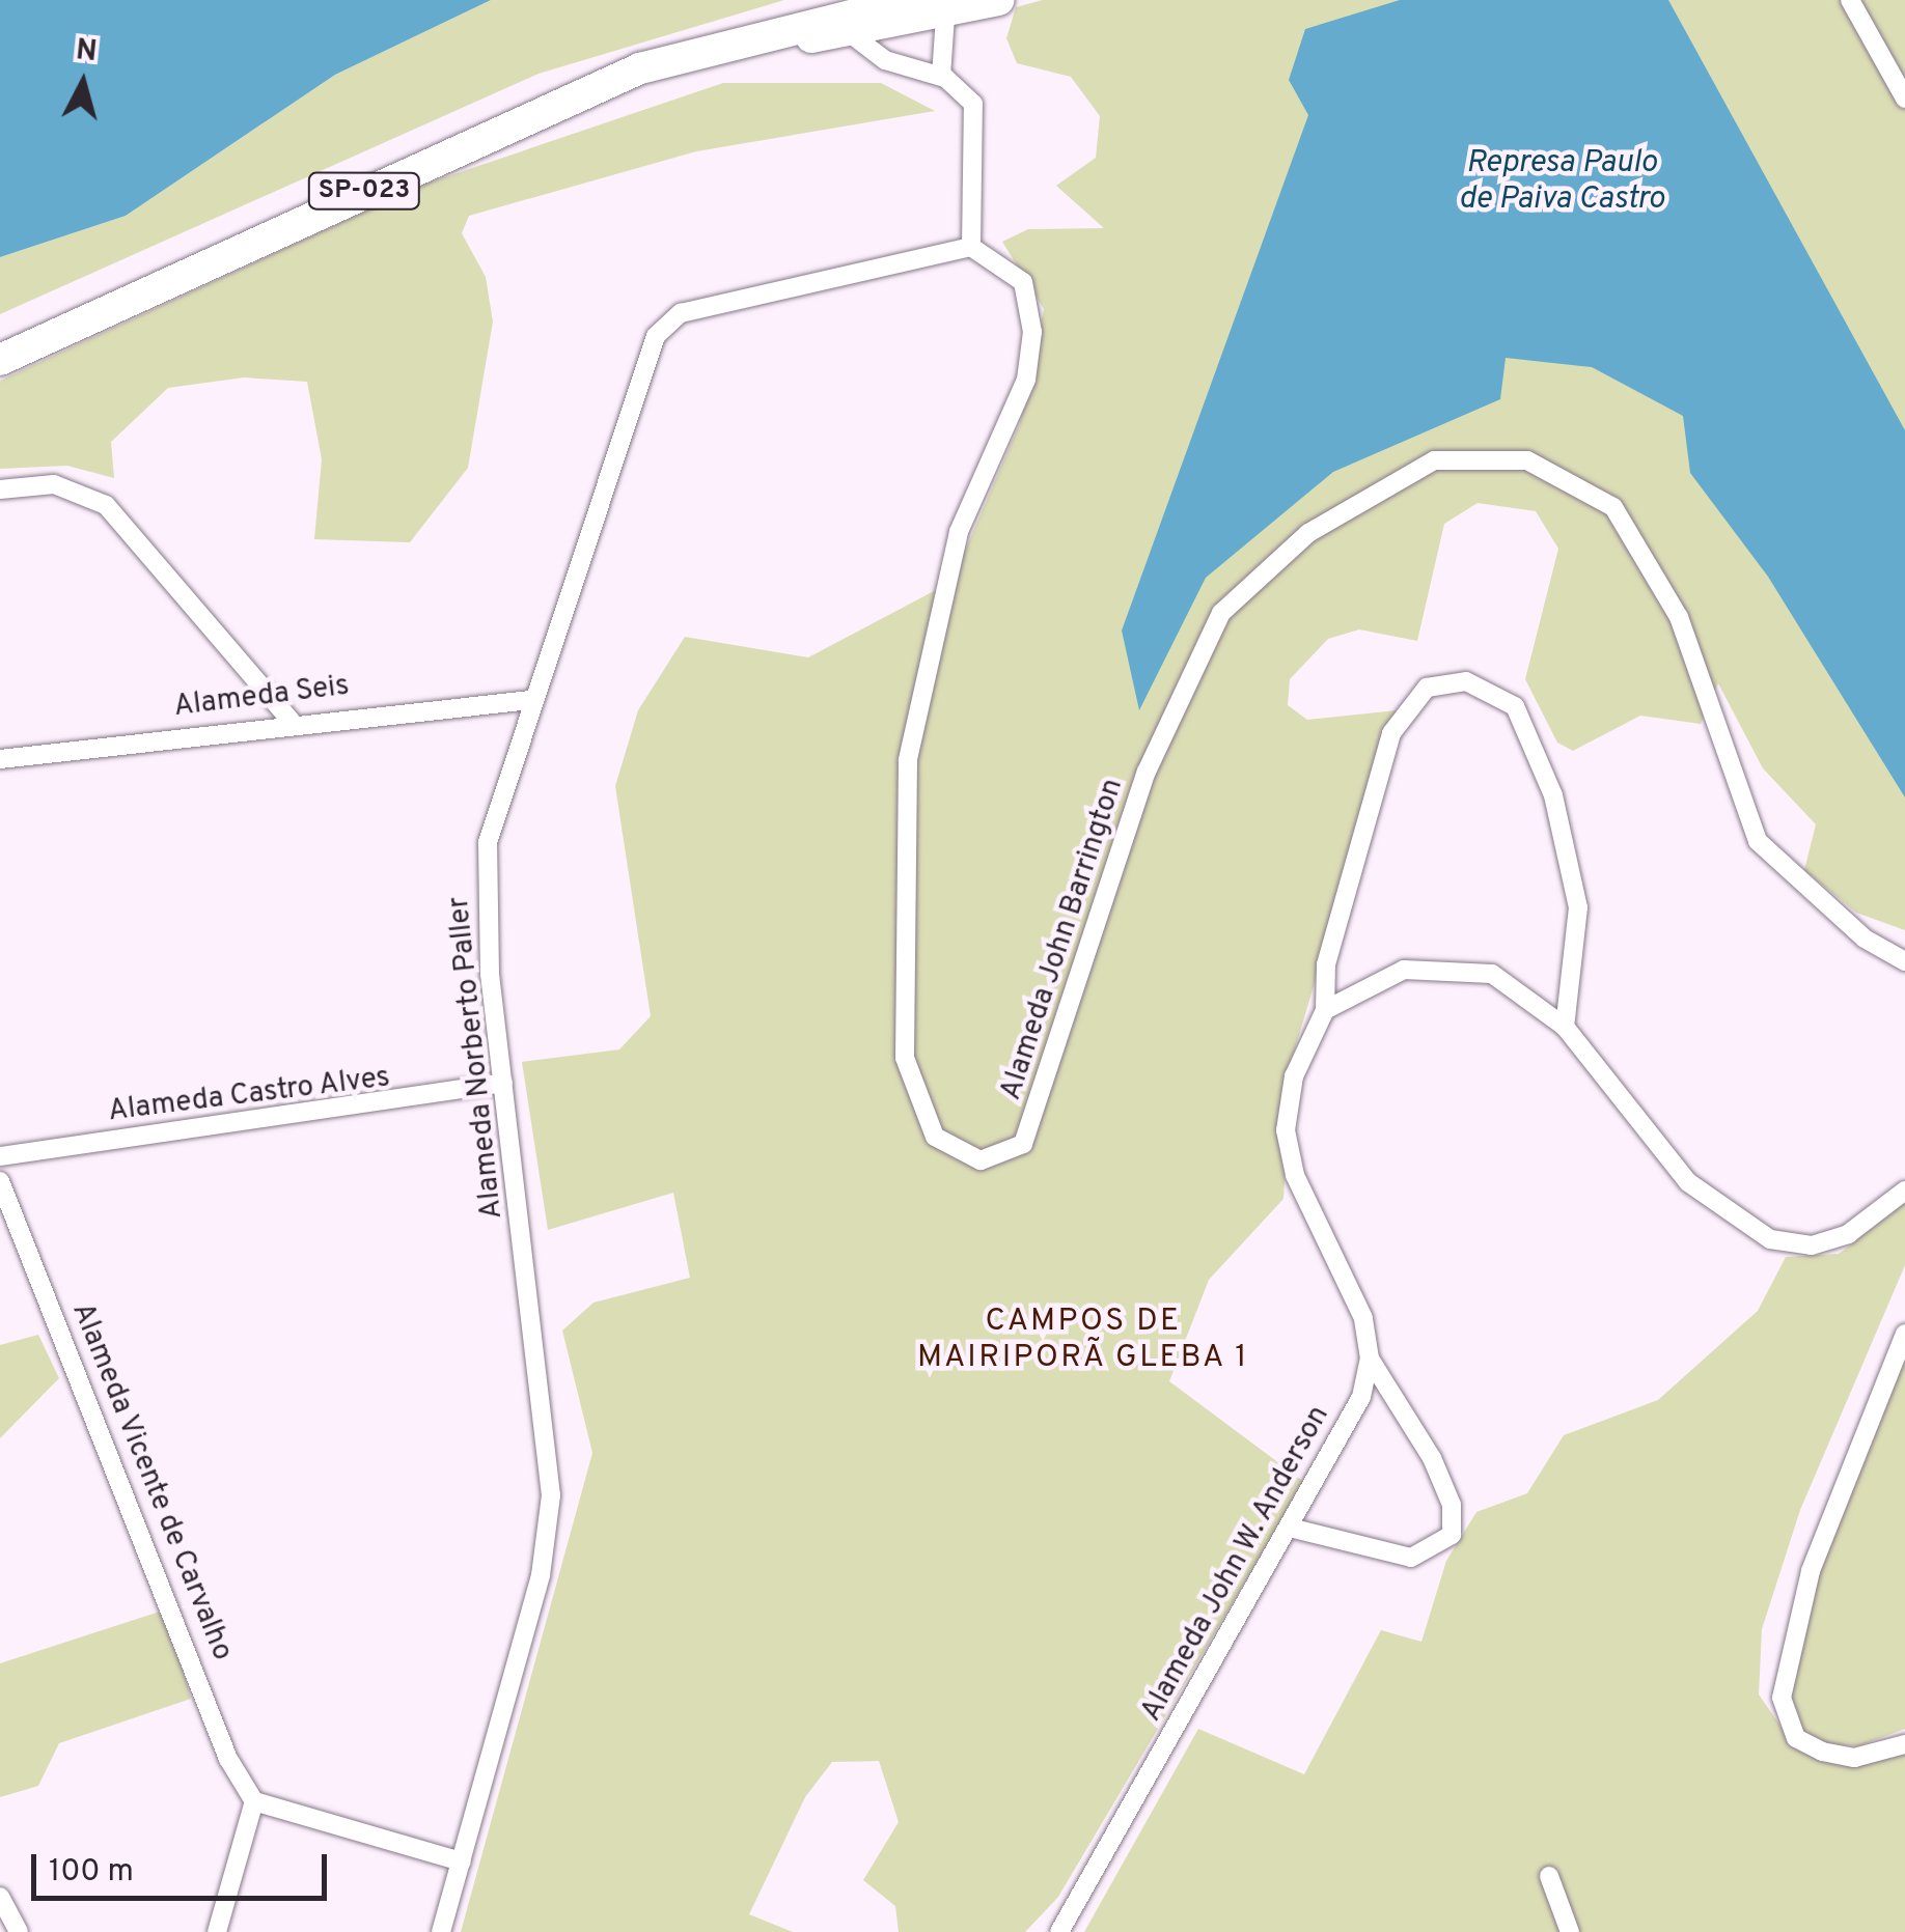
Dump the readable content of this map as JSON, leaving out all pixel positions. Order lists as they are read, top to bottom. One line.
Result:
{"streets":{"main road":["SP-023"],"street":["Alameda Seis","Alameda John Barrington","Alameda Norberto Paller","Alameda Castro Alves","Alameda Vicente de Carvalho","Alameda John W. Anderson"]},"crossings":[["Alameda Seis","Alameda Norberto Paller"],["Alameda John Barrington","Alameda Norberto Paller"],["Alameda Norberto Paller","Alameda Castro Alves"]],"districts":["CAMPOS DE MAIRIPORÃ GLEBA 1"],"water":["Represa Paulo de Paiva Castro"],"scale_bar":"100 m","north":"top"}
